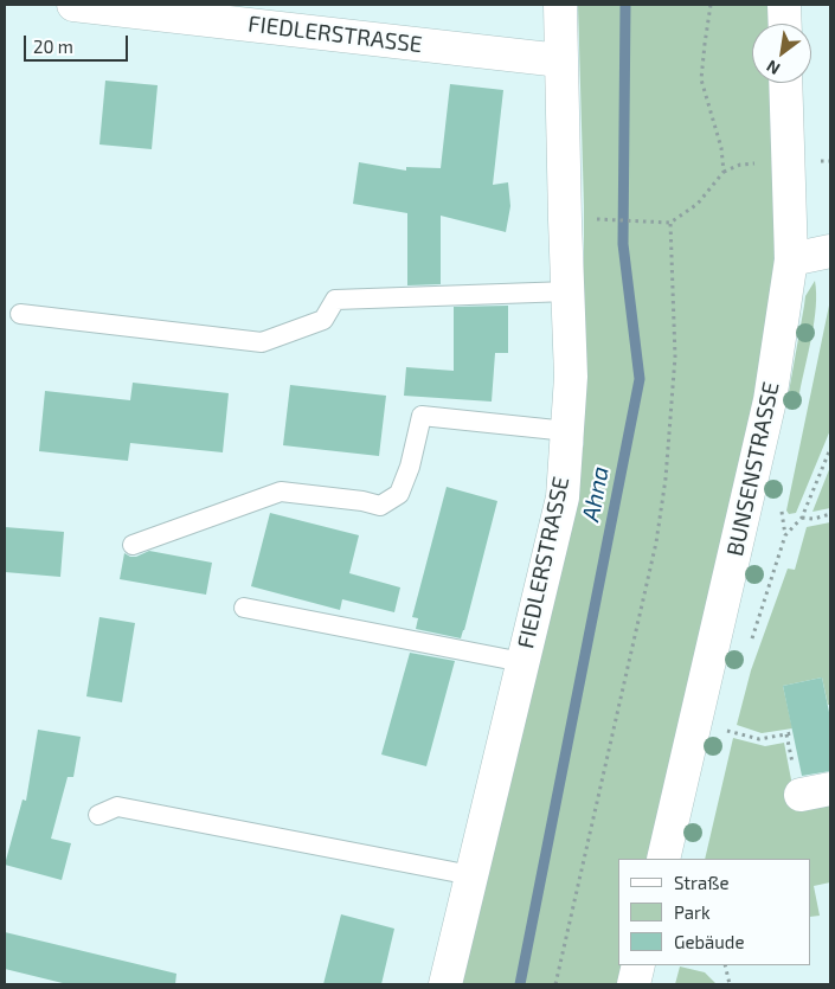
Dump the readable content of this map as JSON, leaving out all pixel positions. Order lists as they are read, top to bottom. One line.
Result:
{"streets":{"street":["FIEDLERSTRASSE","BUNSENSTRASSE"]},"water":["Ahna"],"legend":["Straße","Park","Gebäude"],"scale_bar":"20 m","north":"bottom left"}
